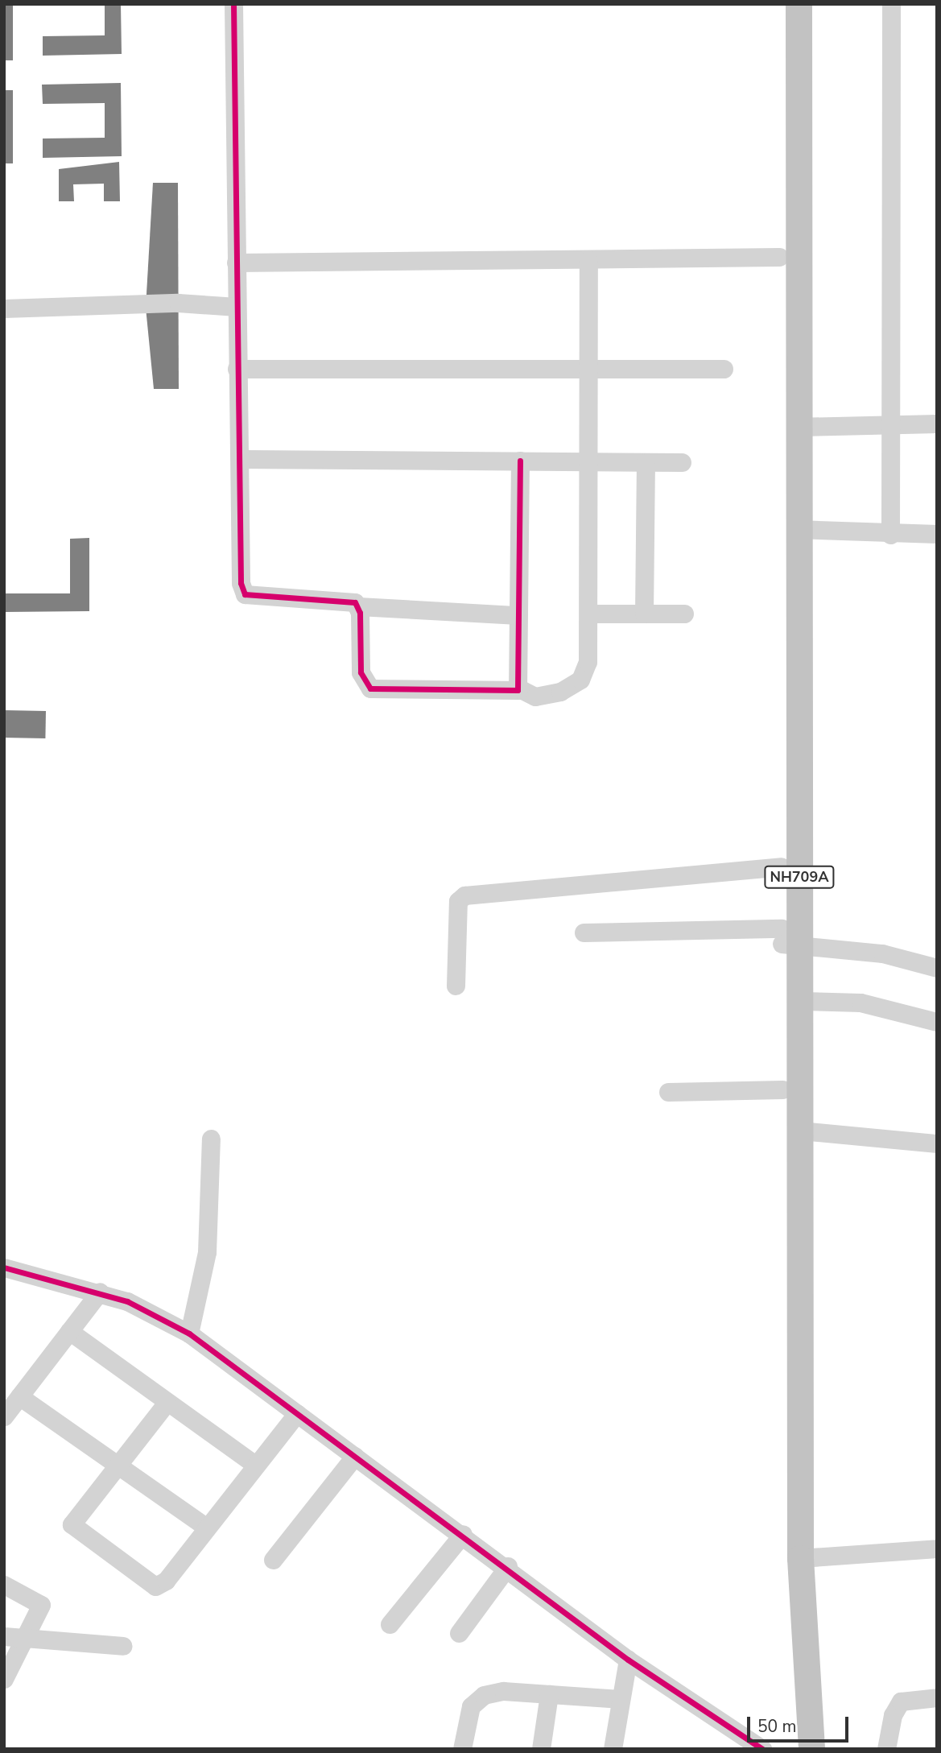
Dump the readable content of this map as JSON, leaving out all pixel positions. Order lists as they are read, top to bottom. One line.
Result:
{"streets":{"highway":["NH709A"]},"scale_bar":"50 m"}
